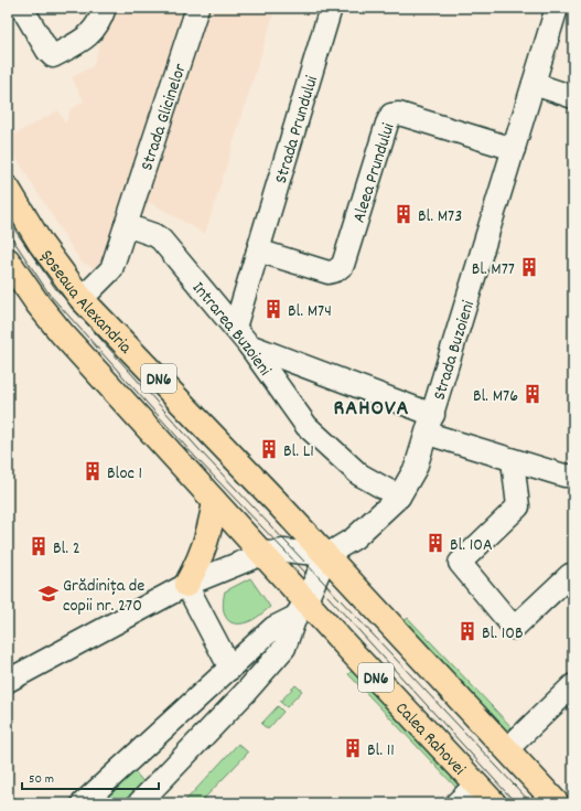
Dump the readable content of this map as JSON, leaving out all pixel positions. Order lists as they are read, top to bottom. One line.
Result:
{"streets":{"main road":["Șoseaua Alexandria","DN6","Calea Rahovei"],"street":["Strada Glicinelor","Strada Prundului","Aleea Prundului","Intrarea Buzoieni","Strada Buzoieni"]},"crossings":[["Strada Glicinelor","Intrarea Buzoieni"],["Strada Prundului","Aleea Prundului"],["Strada Prundului","Intrarea Buzoieni"],["Aleea Prundului","Strada Buzoieni"],["Șoseaua Alexandria","Strada Buzoieni"],["Șoseaua Alexandria","DN6"],["Intrarea Buzoieni","Strada Buzoieni"],["Strada Buzoieni","DN6"],["DN6","Calea Rahovei"]],"districts":["RAHOVA"],"places":{"building":["Bl. M73","Bl. M77","Bl. M74","Bl. M76","Bl. L1","Bloc 1","Bl. 10A","Bl. 2","Bl. 10B","Bl. 11"],"school or university":["Grădinița de copii nr. 270"]},"scale_bar":"50 m"}
